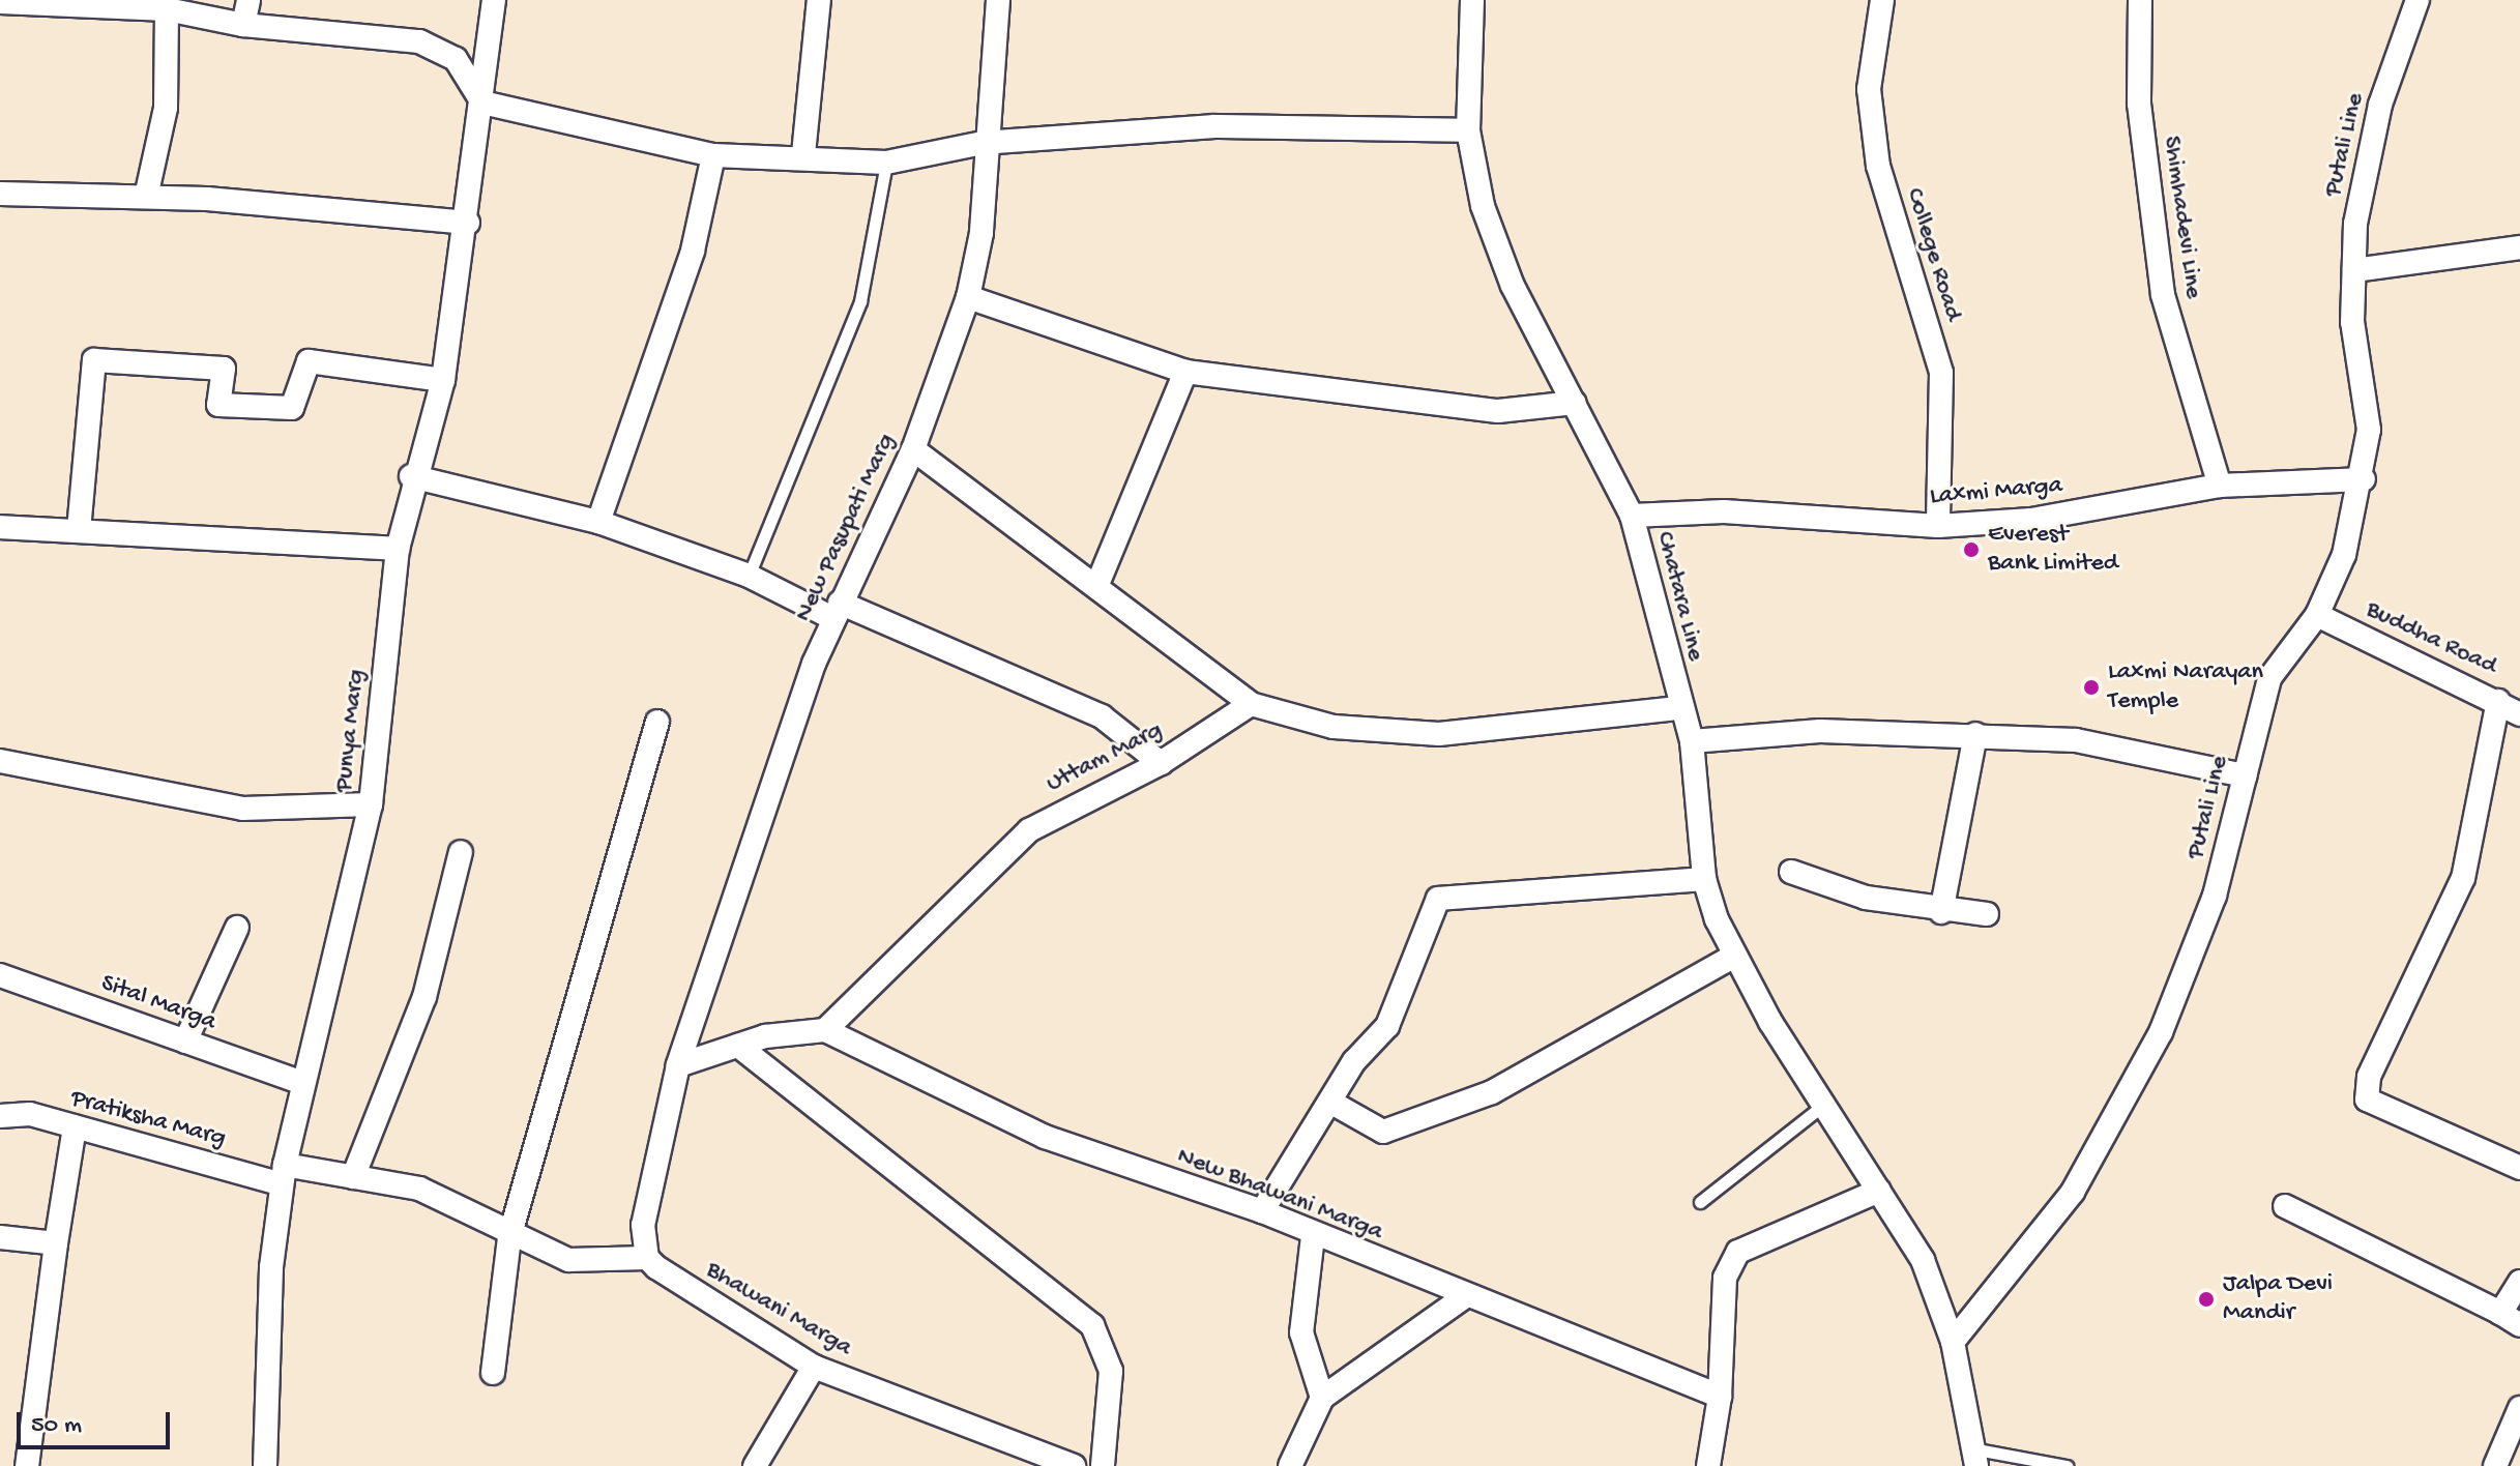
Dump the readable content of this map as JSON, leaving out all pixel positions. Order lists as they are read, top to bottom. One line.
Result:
{"streets":{"street":["Putali Line","Shimhadevi Line","College Road","Laxmi Marga","New Pasupati Marg","Chatara Line","Buddha Road","Punya Marg","Uttam Marg","Sital Marga","Pratiksha Marg","New Bhawani Marga","Bhawani Marga"]},"crossings":[["Putali Line","Laxmi Marga"],["Putali Line","Chatara Line"],["Putali Line","Buddha Road"],["Shimhadevi Line","Laxmi Marga"],["College Road","Laxmi Marga"],["Laxmi Marga","Chatara Line"],["Punya Marg","Sital Marga"],["Punya Marg","Pratiksha Marg"],["Uttam Marg","New Bhawani Marga"],["Pratiksha Marg","Bhawani Marga"]],"places":["Everest Bank Limited","Laxmi Narayan Temple","Jalpa Devi Mandir"],"scale_bar":"50 m"}
